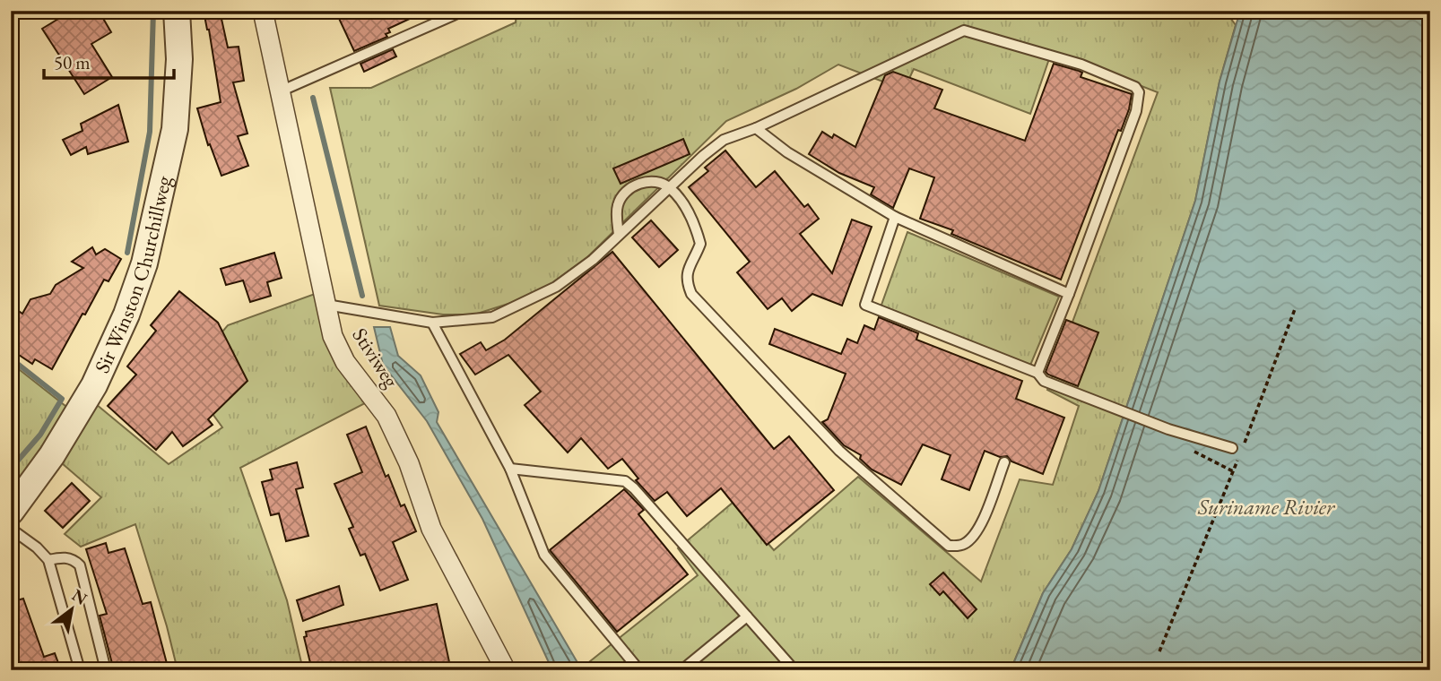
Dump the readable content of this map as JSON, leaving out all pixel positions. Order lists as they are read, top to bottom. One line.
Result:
{"streets":{"street":["Sir Winston Churchillweg","Stiviweg"]},"water":["Suriname Rivier"],"scale_bar":"50 m","north":"top right"}
